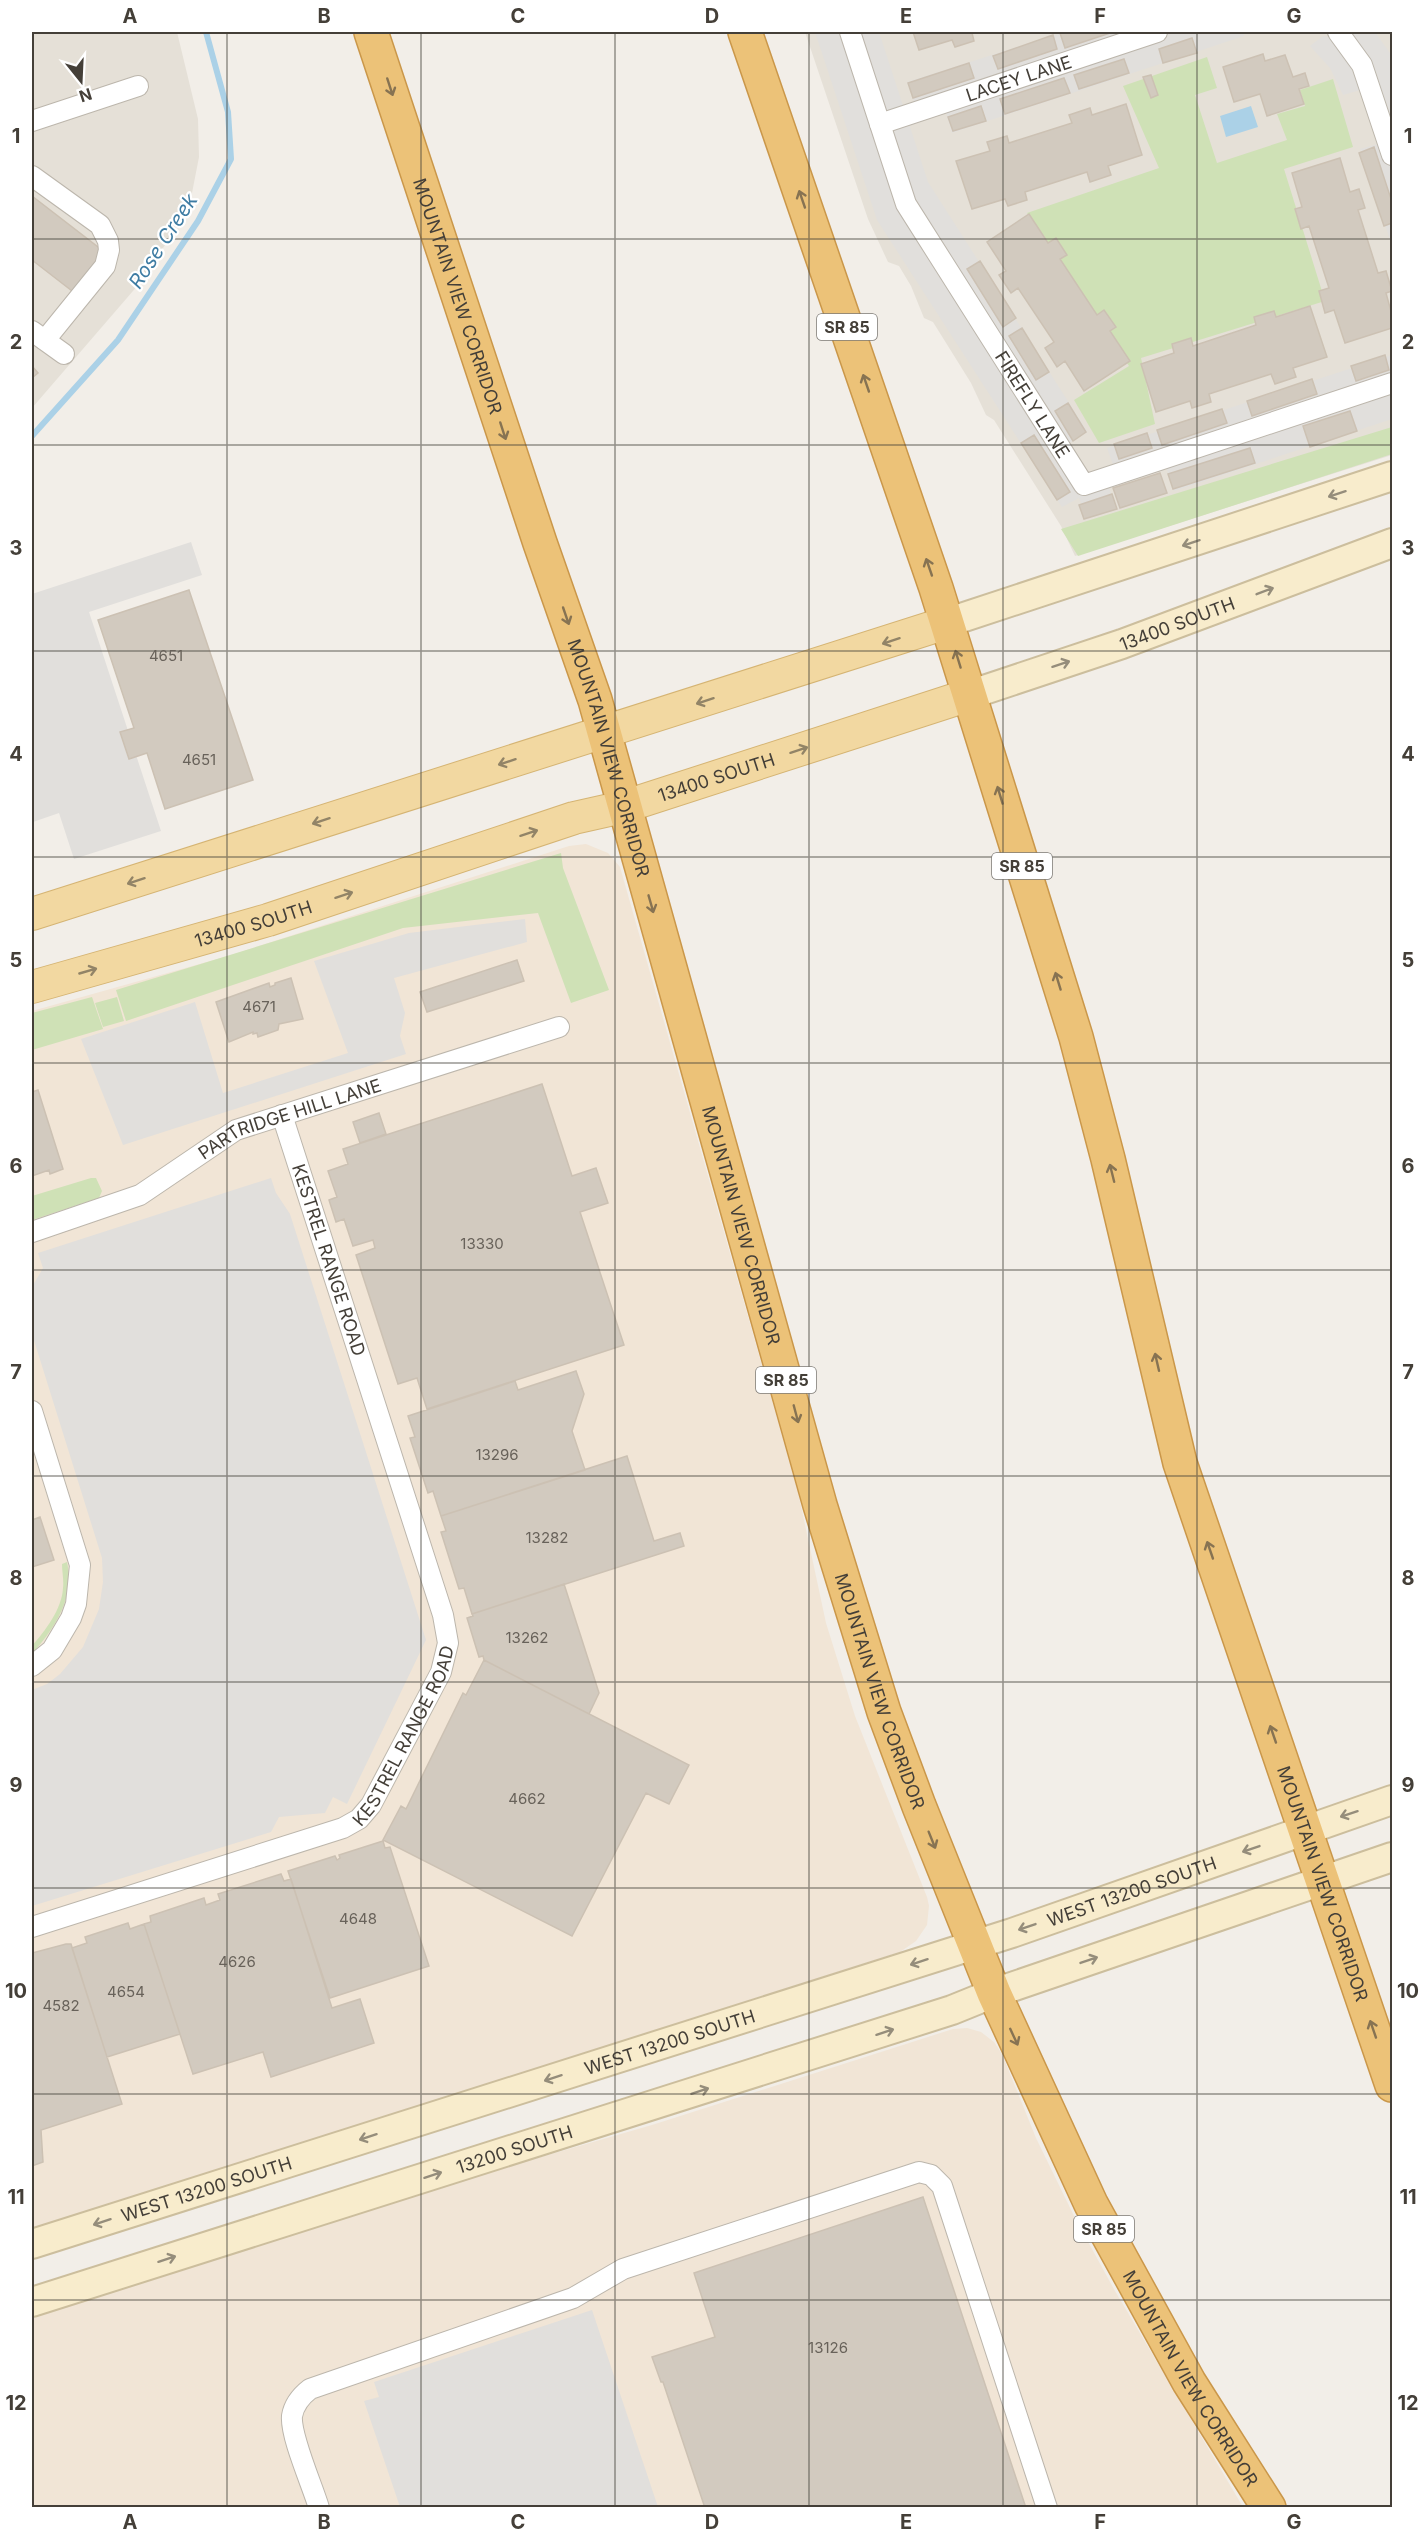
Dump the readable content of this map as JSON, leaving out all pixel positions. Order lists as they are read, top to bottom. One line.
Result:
{"streets":{"highway":["MOUNTAIN VIEW CORRIDOR","SR 85"],"main road":["13400 SOUTH"],"street":["LACEY LANE","FIREFLY LANE","PARTRIDGE HILL LANE","KESTREL RANGE ROAD","WEST 13200 SOUTH","13200 SOUTH"]},"crossings":[["LACEY LANE","FIREFLY LANE"],["MOUNTAIN VIEW CORRIDOR","13400 SOUTH"],["MOUNTAIN VIEW CORRIDOR","WEST 13200 SOUTH"],["MOUNTAIN VIEW CORRIDOR","13200 SOUTH"],["PARTRIDGE HILL LANE","KESTREL RANGE ROAD"]],"one_way":["WEST 13200 SOUTH","13200 SOUTH"],"water":["Rose Creek"],"house_numbers":["4651","4651","4671","13330","13296","13282","13262","4662","4648","4626","4654","4582","13126"],"north":"bottom","grid":{"columns":["A","B","C","D","E","F","G"],"rows":["1","2","3","4","5","6","7","8","9","10","11","12"]}}
